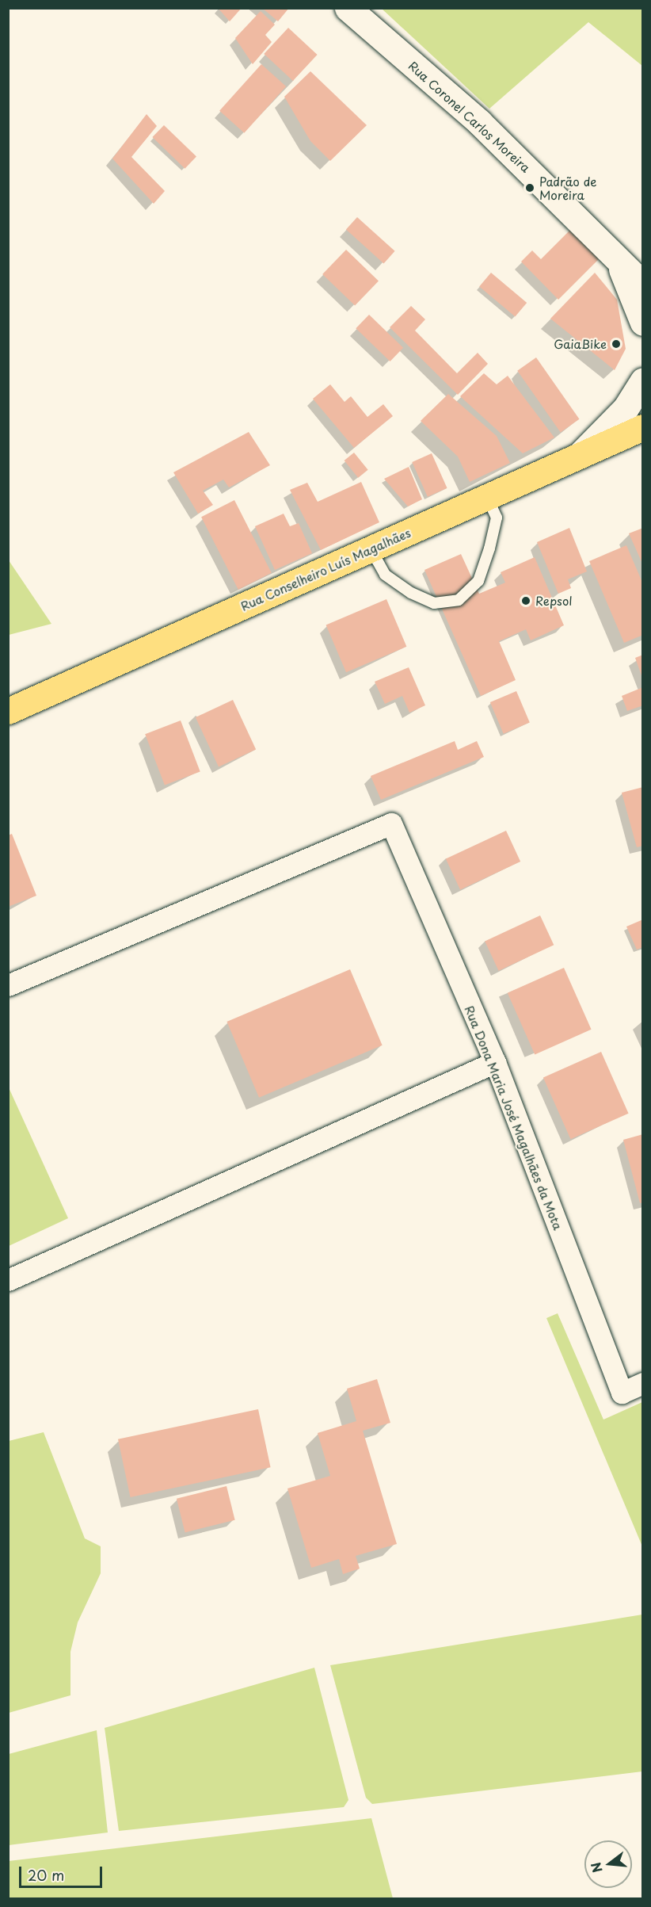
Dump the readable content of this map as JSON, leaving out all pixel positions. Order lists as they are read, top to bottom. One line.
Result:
{"streets":{"main road":["Rua Coronel Carlos Moreira","Rua Conselheiro Luís Magalhães"],"street":["Rua Dona Maria José Magalhães da Mota"]},"places":["Padrão de Moreira","GaiaBike","Repsol"],"scale_bar":"20 m","north":"left"}
